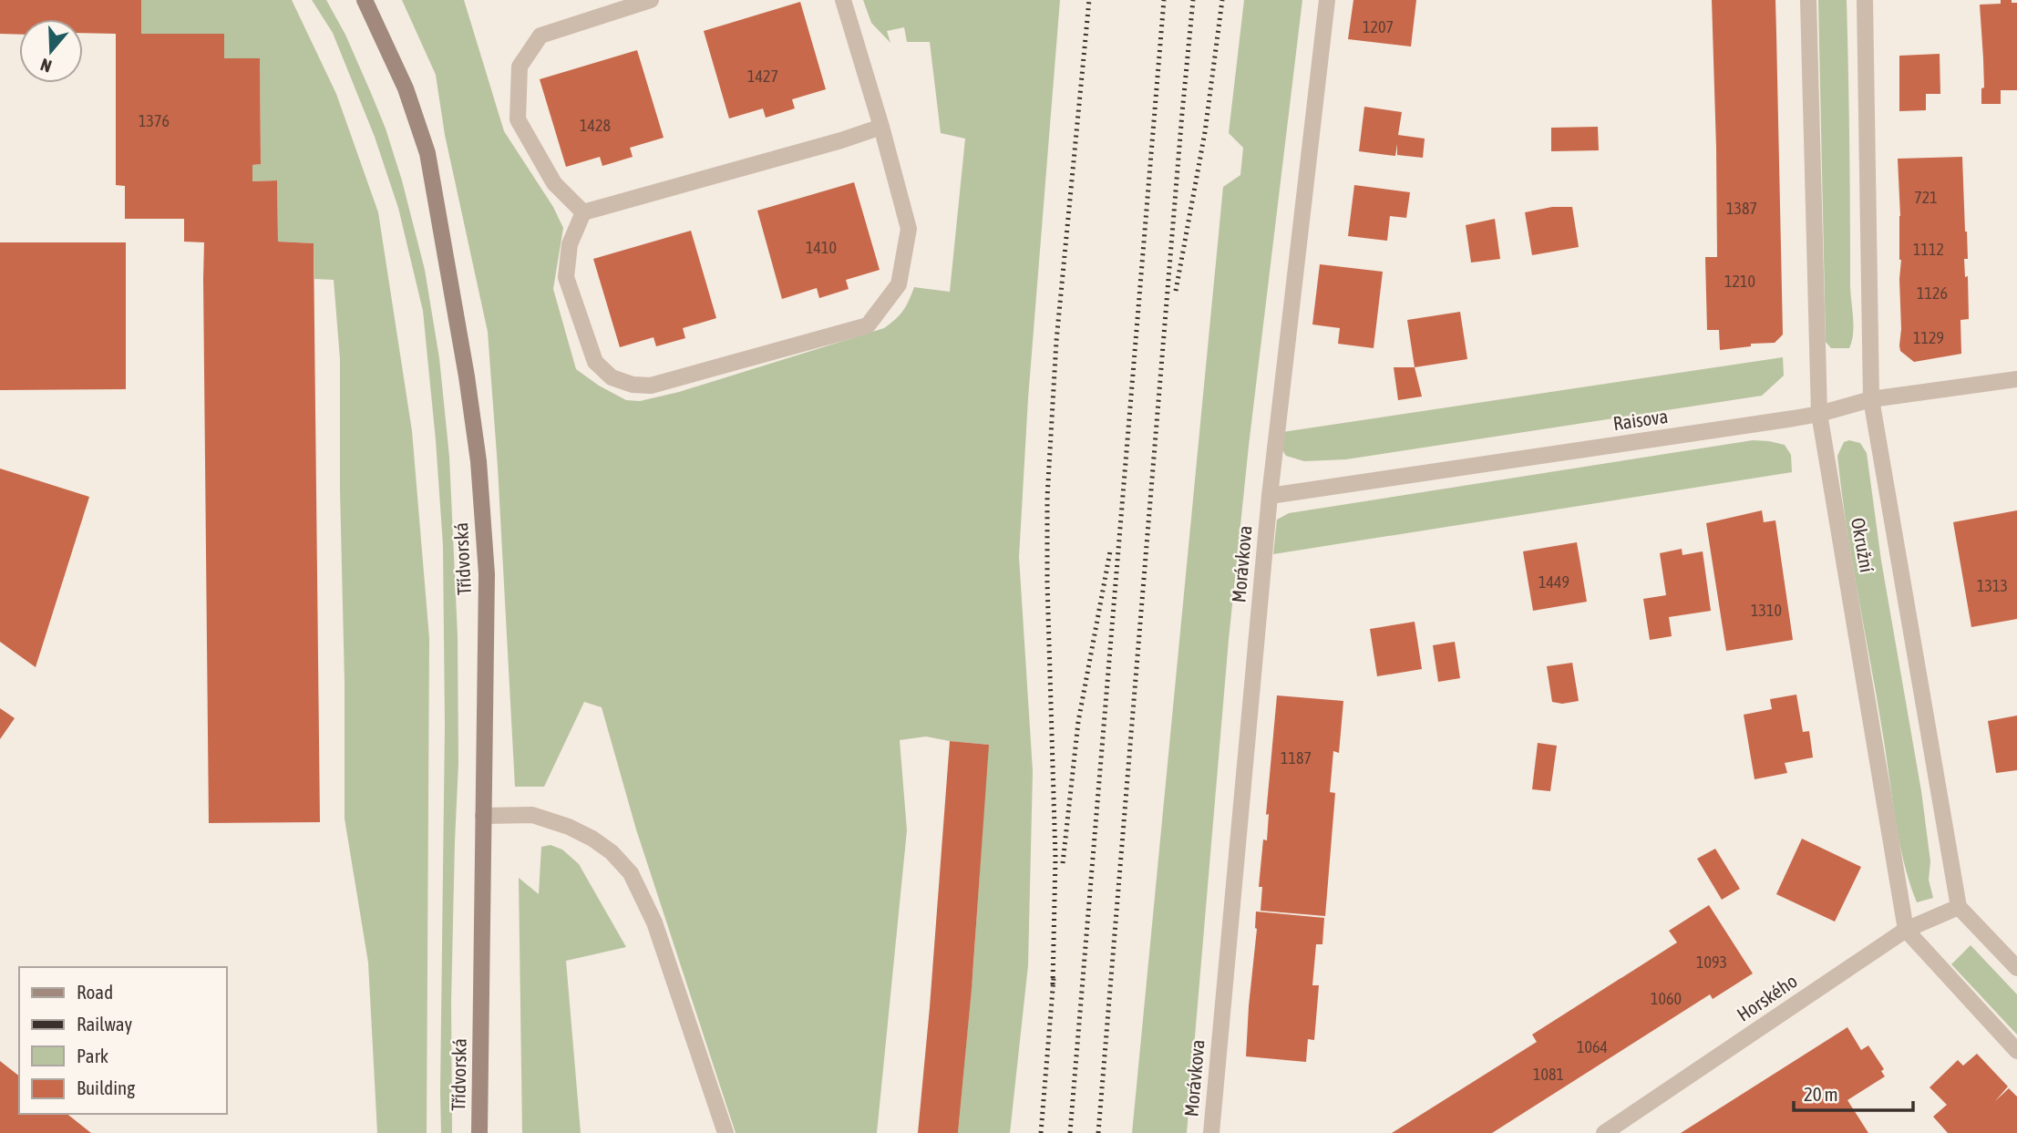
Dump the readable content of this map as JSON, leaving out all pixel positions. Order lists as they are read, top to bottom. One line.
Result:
{"streets":{"main road":["Třídvorská"],"street":["Raisova","Okružní","Morávkova","Horského"]},"crossings":[["Raisova","Okružní"],["Raisova","Morávkova"],["Okružní","Horského"]],"house_numbers":["1207","1427","1376","1428","721","1387","1410","1112","1210","1126","1129","1449","1313","1310","1187","1093","1060","1064","1081"],"legend":["Road","Railway","Park","Building"],"scale_bar":"20 m","north":"bottom"}
